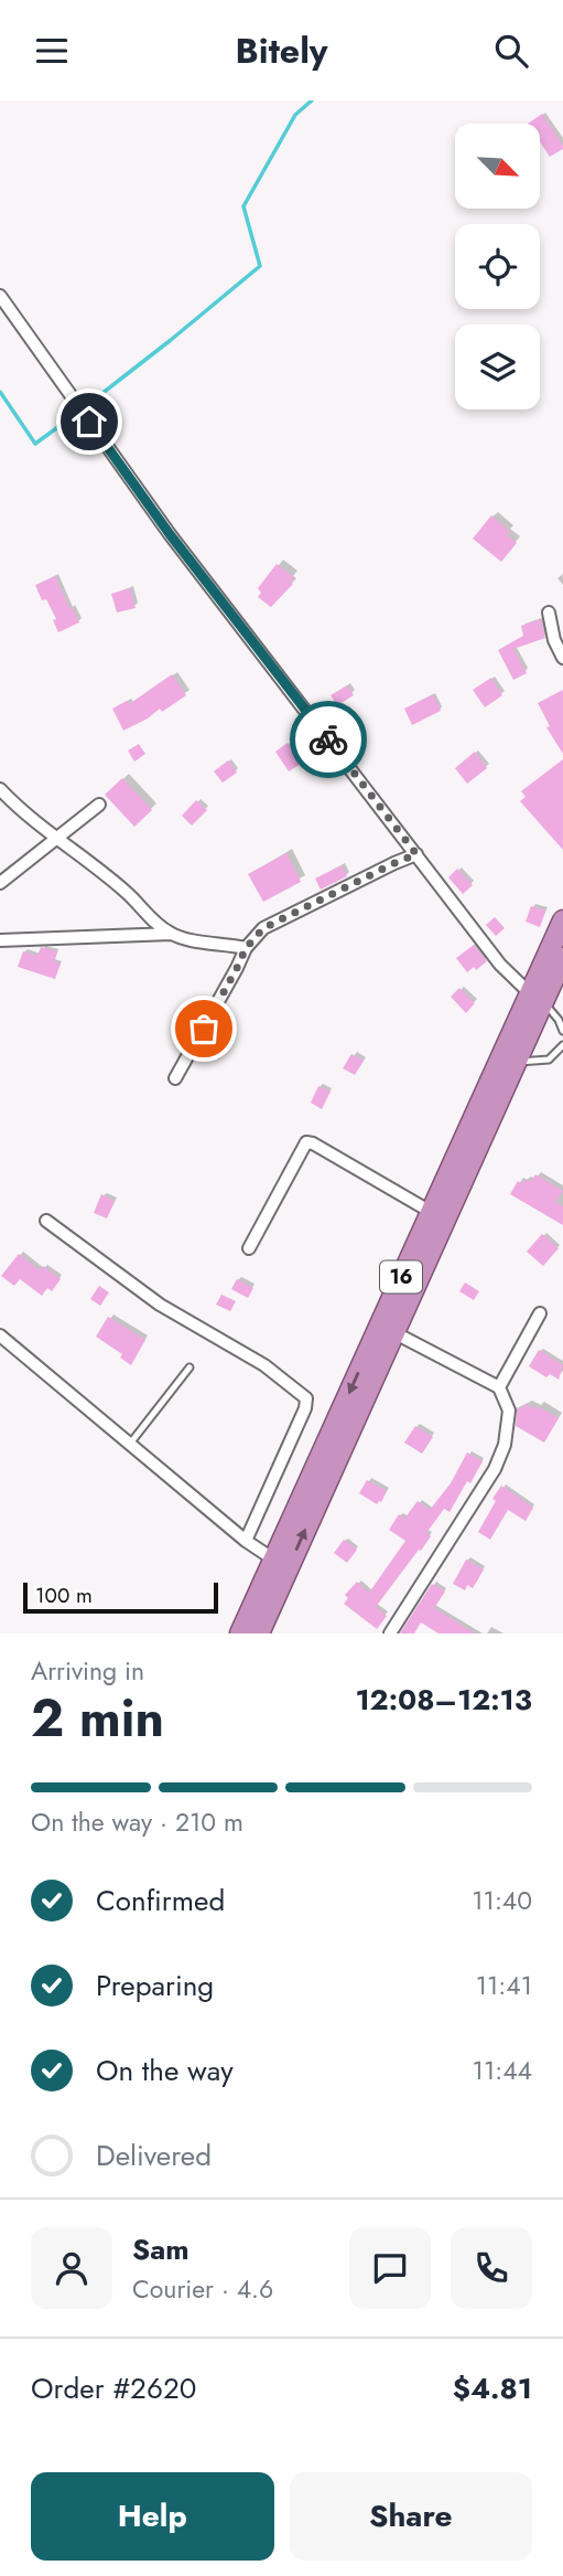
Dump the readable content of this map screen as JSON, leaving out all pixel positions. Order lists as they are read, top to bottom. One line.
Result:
{"streets":{"highway":["16"]},"scale_bar":"100 m","north":"bottom right","page":{"header":"Bitely","scale":"100 m","heading":["2 min","Arriving in","12:08–12:13"],"panel":["Sam","Courier · 4.6","Order #2620","$4.81"],"bar":"On the way · 210 m","list":[["Confirmed","11:40"],["Preparing","11:41"],["On the way","11:44"],"Delivered"],"buttons":["Help","Share"]}}
